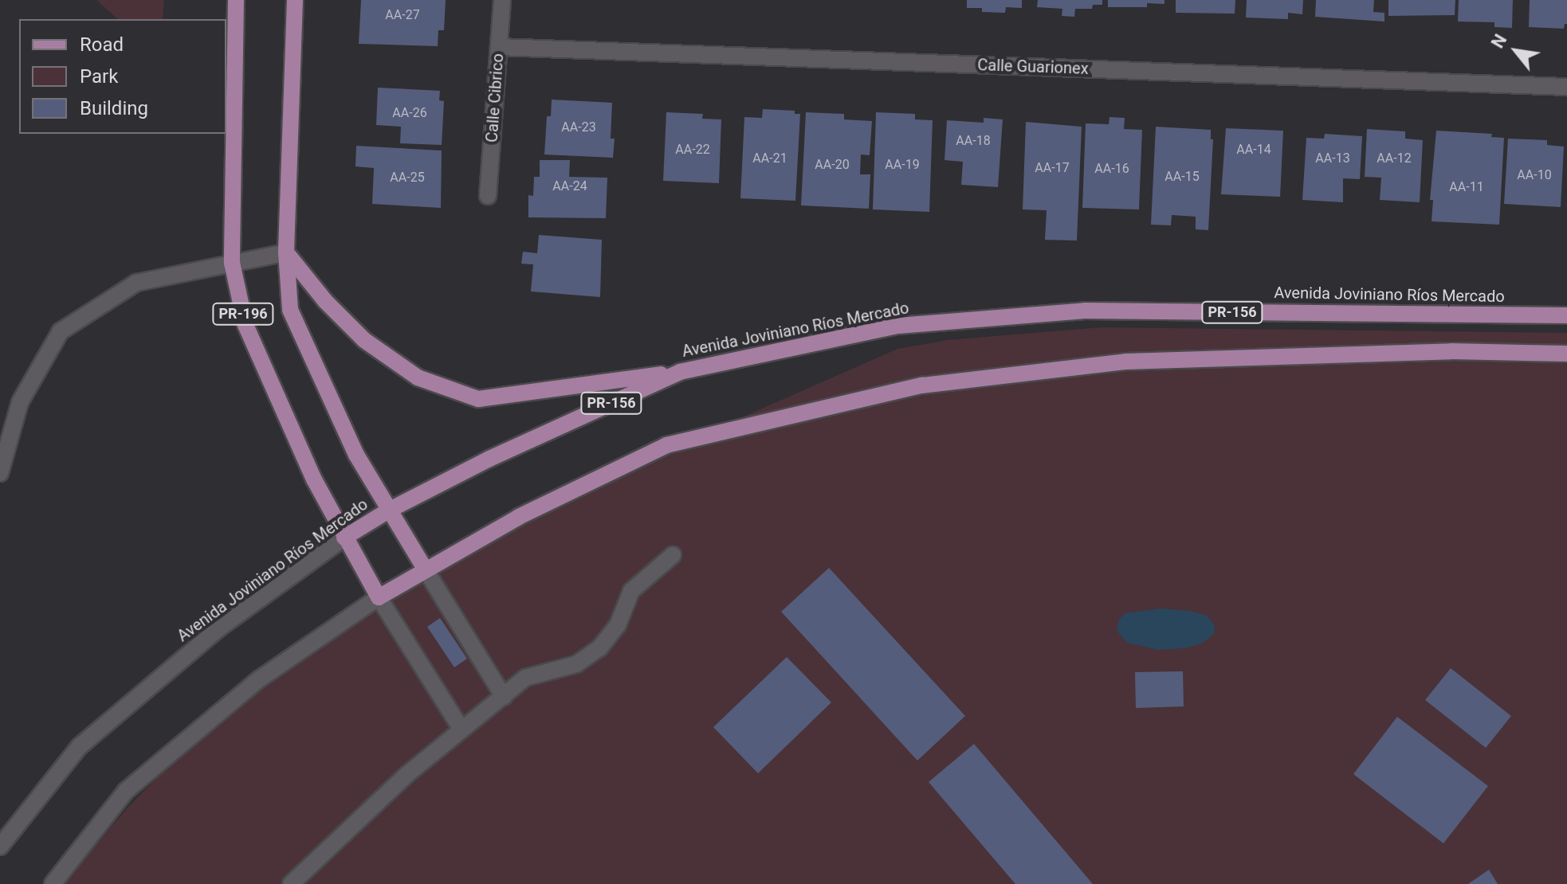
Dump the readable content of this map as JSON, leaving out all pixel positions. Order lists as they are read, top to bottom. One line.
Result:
{"streets":{"main road":["Avenida Joviniano Ríos Mercado","PR-156","PR-196"],"street":["Calle Guarionex","Calle Cibrico"]},"crossings":[["Calle Guarionex","Calle Cibrico"],["Avenida Joviniano Ríos Mercado","PR-196"]],"house_numbers":["AA-27","AA-26","AA-23","AA-18","AA-22","AA-14","AA-21","AA-13","AA-12","AA-20","AA-19","AA-17","AA-16","AA-10","AA-15","AA-25","AA-24","AA-11"],"legend":["Road","Park","Building"],"north":"top left"}
